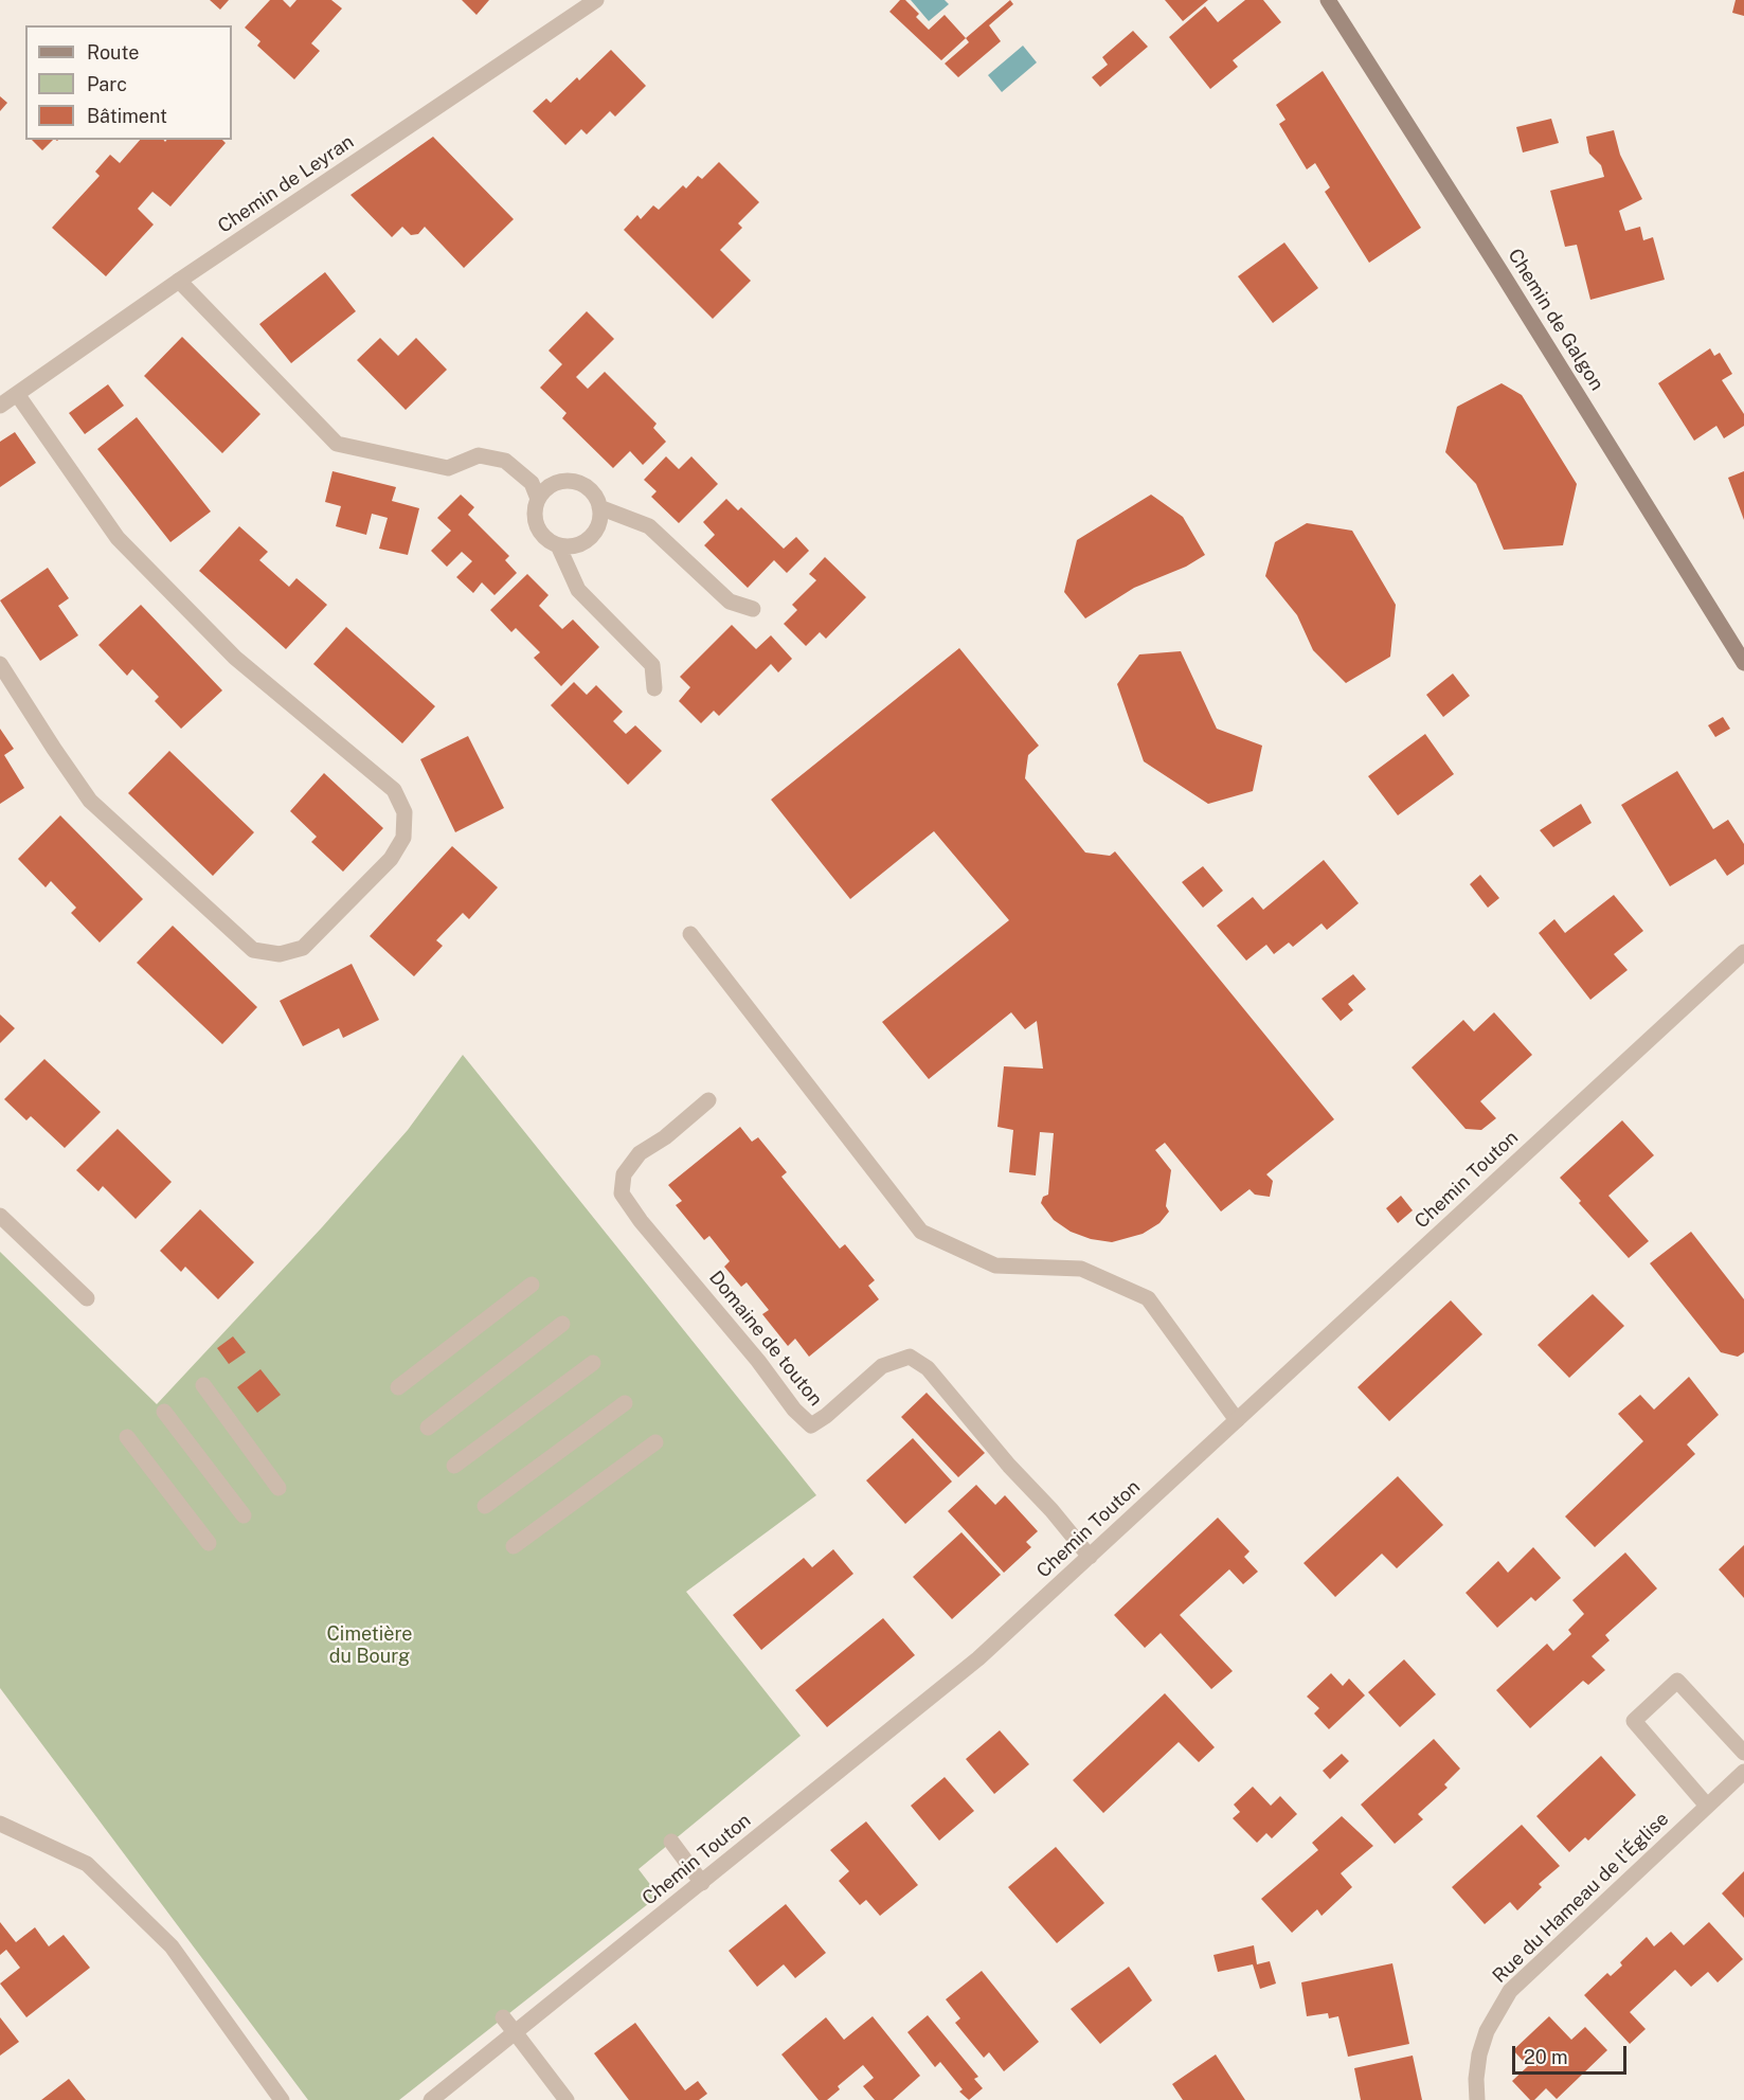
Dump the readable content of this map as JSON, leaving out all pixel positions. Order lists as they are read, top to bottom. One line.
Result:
{"streets":{"main road":["Chemin de Galgon"],"street":["Chemin de Leyran","Chemin Touton","Domaine de touton","Rue du Hameau de l'Église"]},"crossings":[["Chemin Touton","Domaine de touton"]],"parks":["Cimetière du Bourg"],"legend":["Route","Parc","Bâtiment"],"scale_bar":"20 m"}
